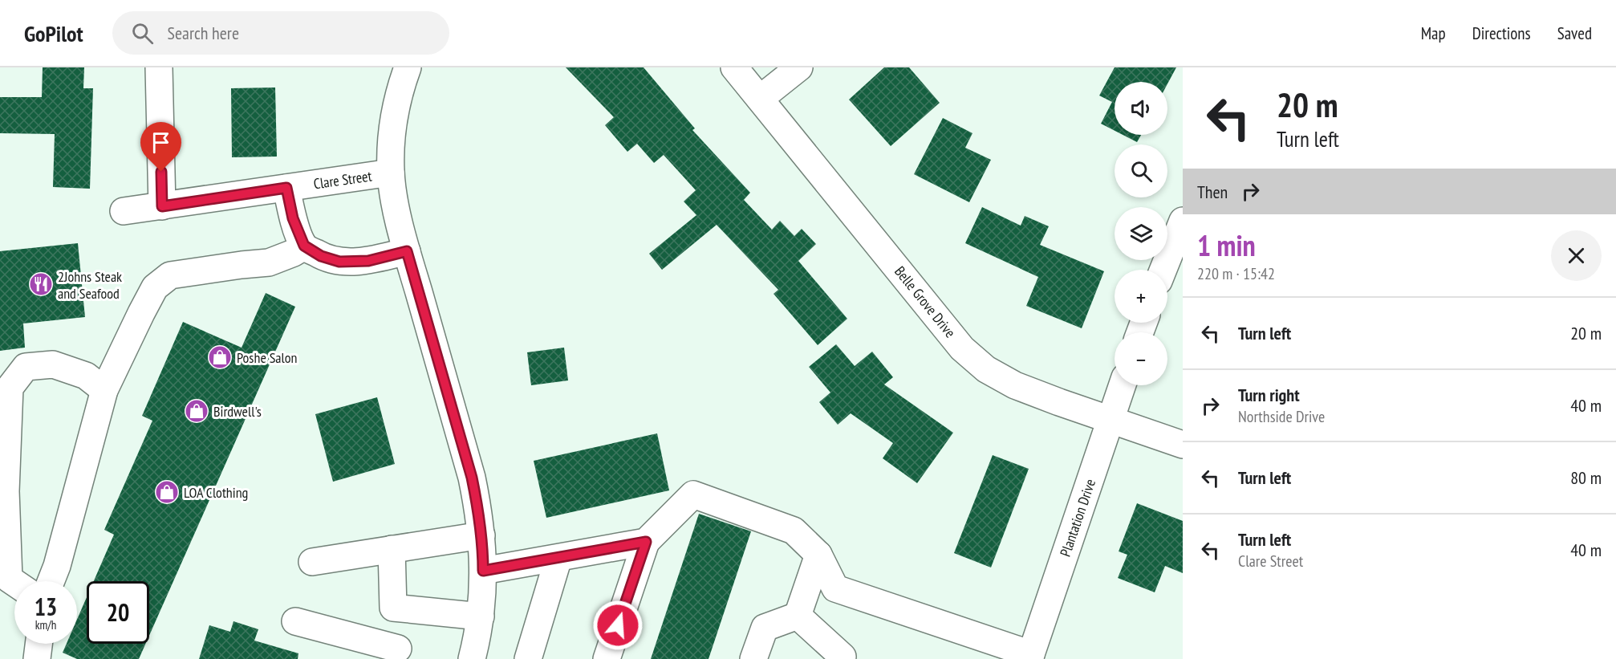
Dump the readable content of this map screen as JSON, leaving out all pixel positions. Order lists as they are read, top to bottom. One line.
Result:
{"streets":{"street":["Clare Street","Belle Grove Drive","Plantation Drive"]},"crossings":[["Belle Grove Drive","Plantation Drive"]],"places":{"restaurant":["2Johns Steak and Seafood"],"shop":["Poshe Salon","Birdwell's","LOA Clothing"]},"page":{"header":"GoPilot","search":"Search here","nav":["Map","Directions","Saved"],"turn":["20 m","Turn left"],"map_buttons":["+","−"],"then":"Then","heading":["1 min","220 m · 15:42"],"list":[{"name":"Turn left","value":"20 m"},{"name":"Turn right","note":"Northside Drive","value":"40 m"},{"name":"Turn left","value":"80 m"},{"name":"Turn left","note":"Clare Street","value":"40 m"}],"speed":"13 km/h","limit":"20"}}
